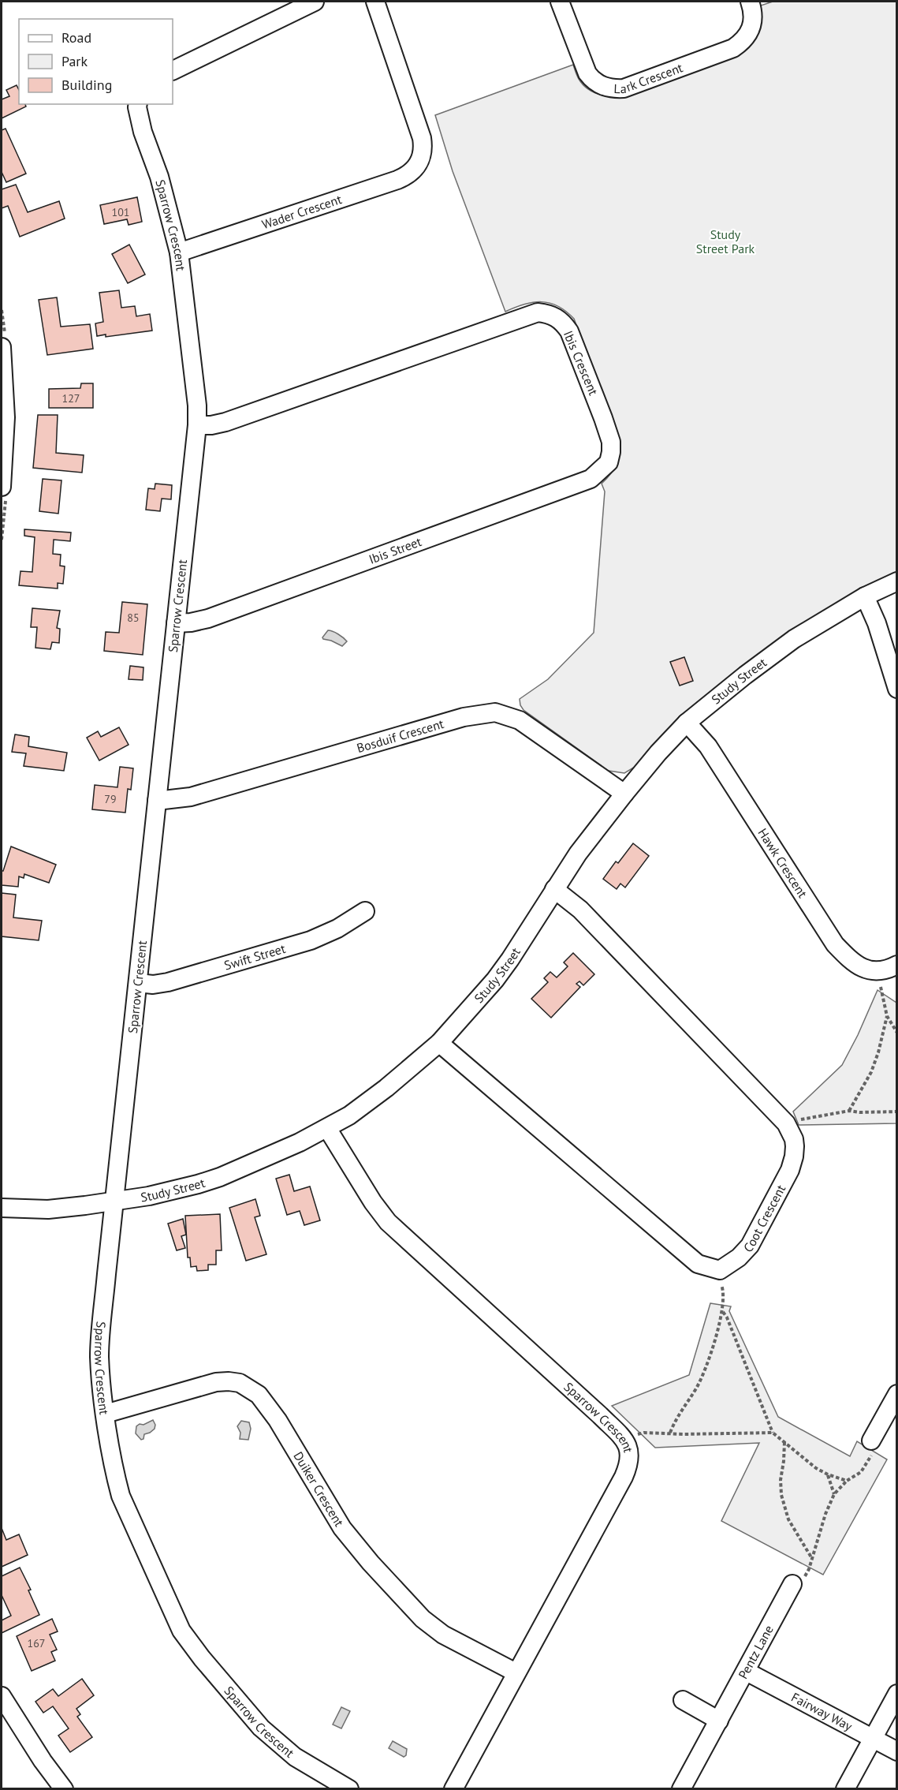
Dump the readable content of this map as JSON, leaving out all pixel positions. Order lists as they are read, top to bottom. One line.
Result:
{"streets":{"street":["Lark Crescent","Wader Crescent","Sparrow Crescent","Ibis Crescent","Ibis Street","Study Street","Bosduif Crescent","Hawk Crescent","Swift Street","Coot Crescent","Duiker Crescent","Pentz Lane","Fairway Way"]},"crossings":[["Wader Crescent","Sparrow Crescent"],["Sparrow Crescent","Ibis Crescent"],["Sparrow Crescent","Ibis Street"],["Sparrow Crescent","Study Street"],["Sparrow Crescent","Bosduif Crescent"],["Sparrow Crescent","Swift Street"],["Sparrow Crescent","Duiker Crescent"],["Ibis Crescent","Ibis Street"],["Study Street","Bosduif Crescent"],["Study Street","Hawk Crescent"],["Study Street","Coot Crescent"],["Pentz Lane","Fairway Way"]],"parks":["Study Street Park"],"house_numbers":["101","127","85","79","167"],"legend":["Road","Park","Building"]}
